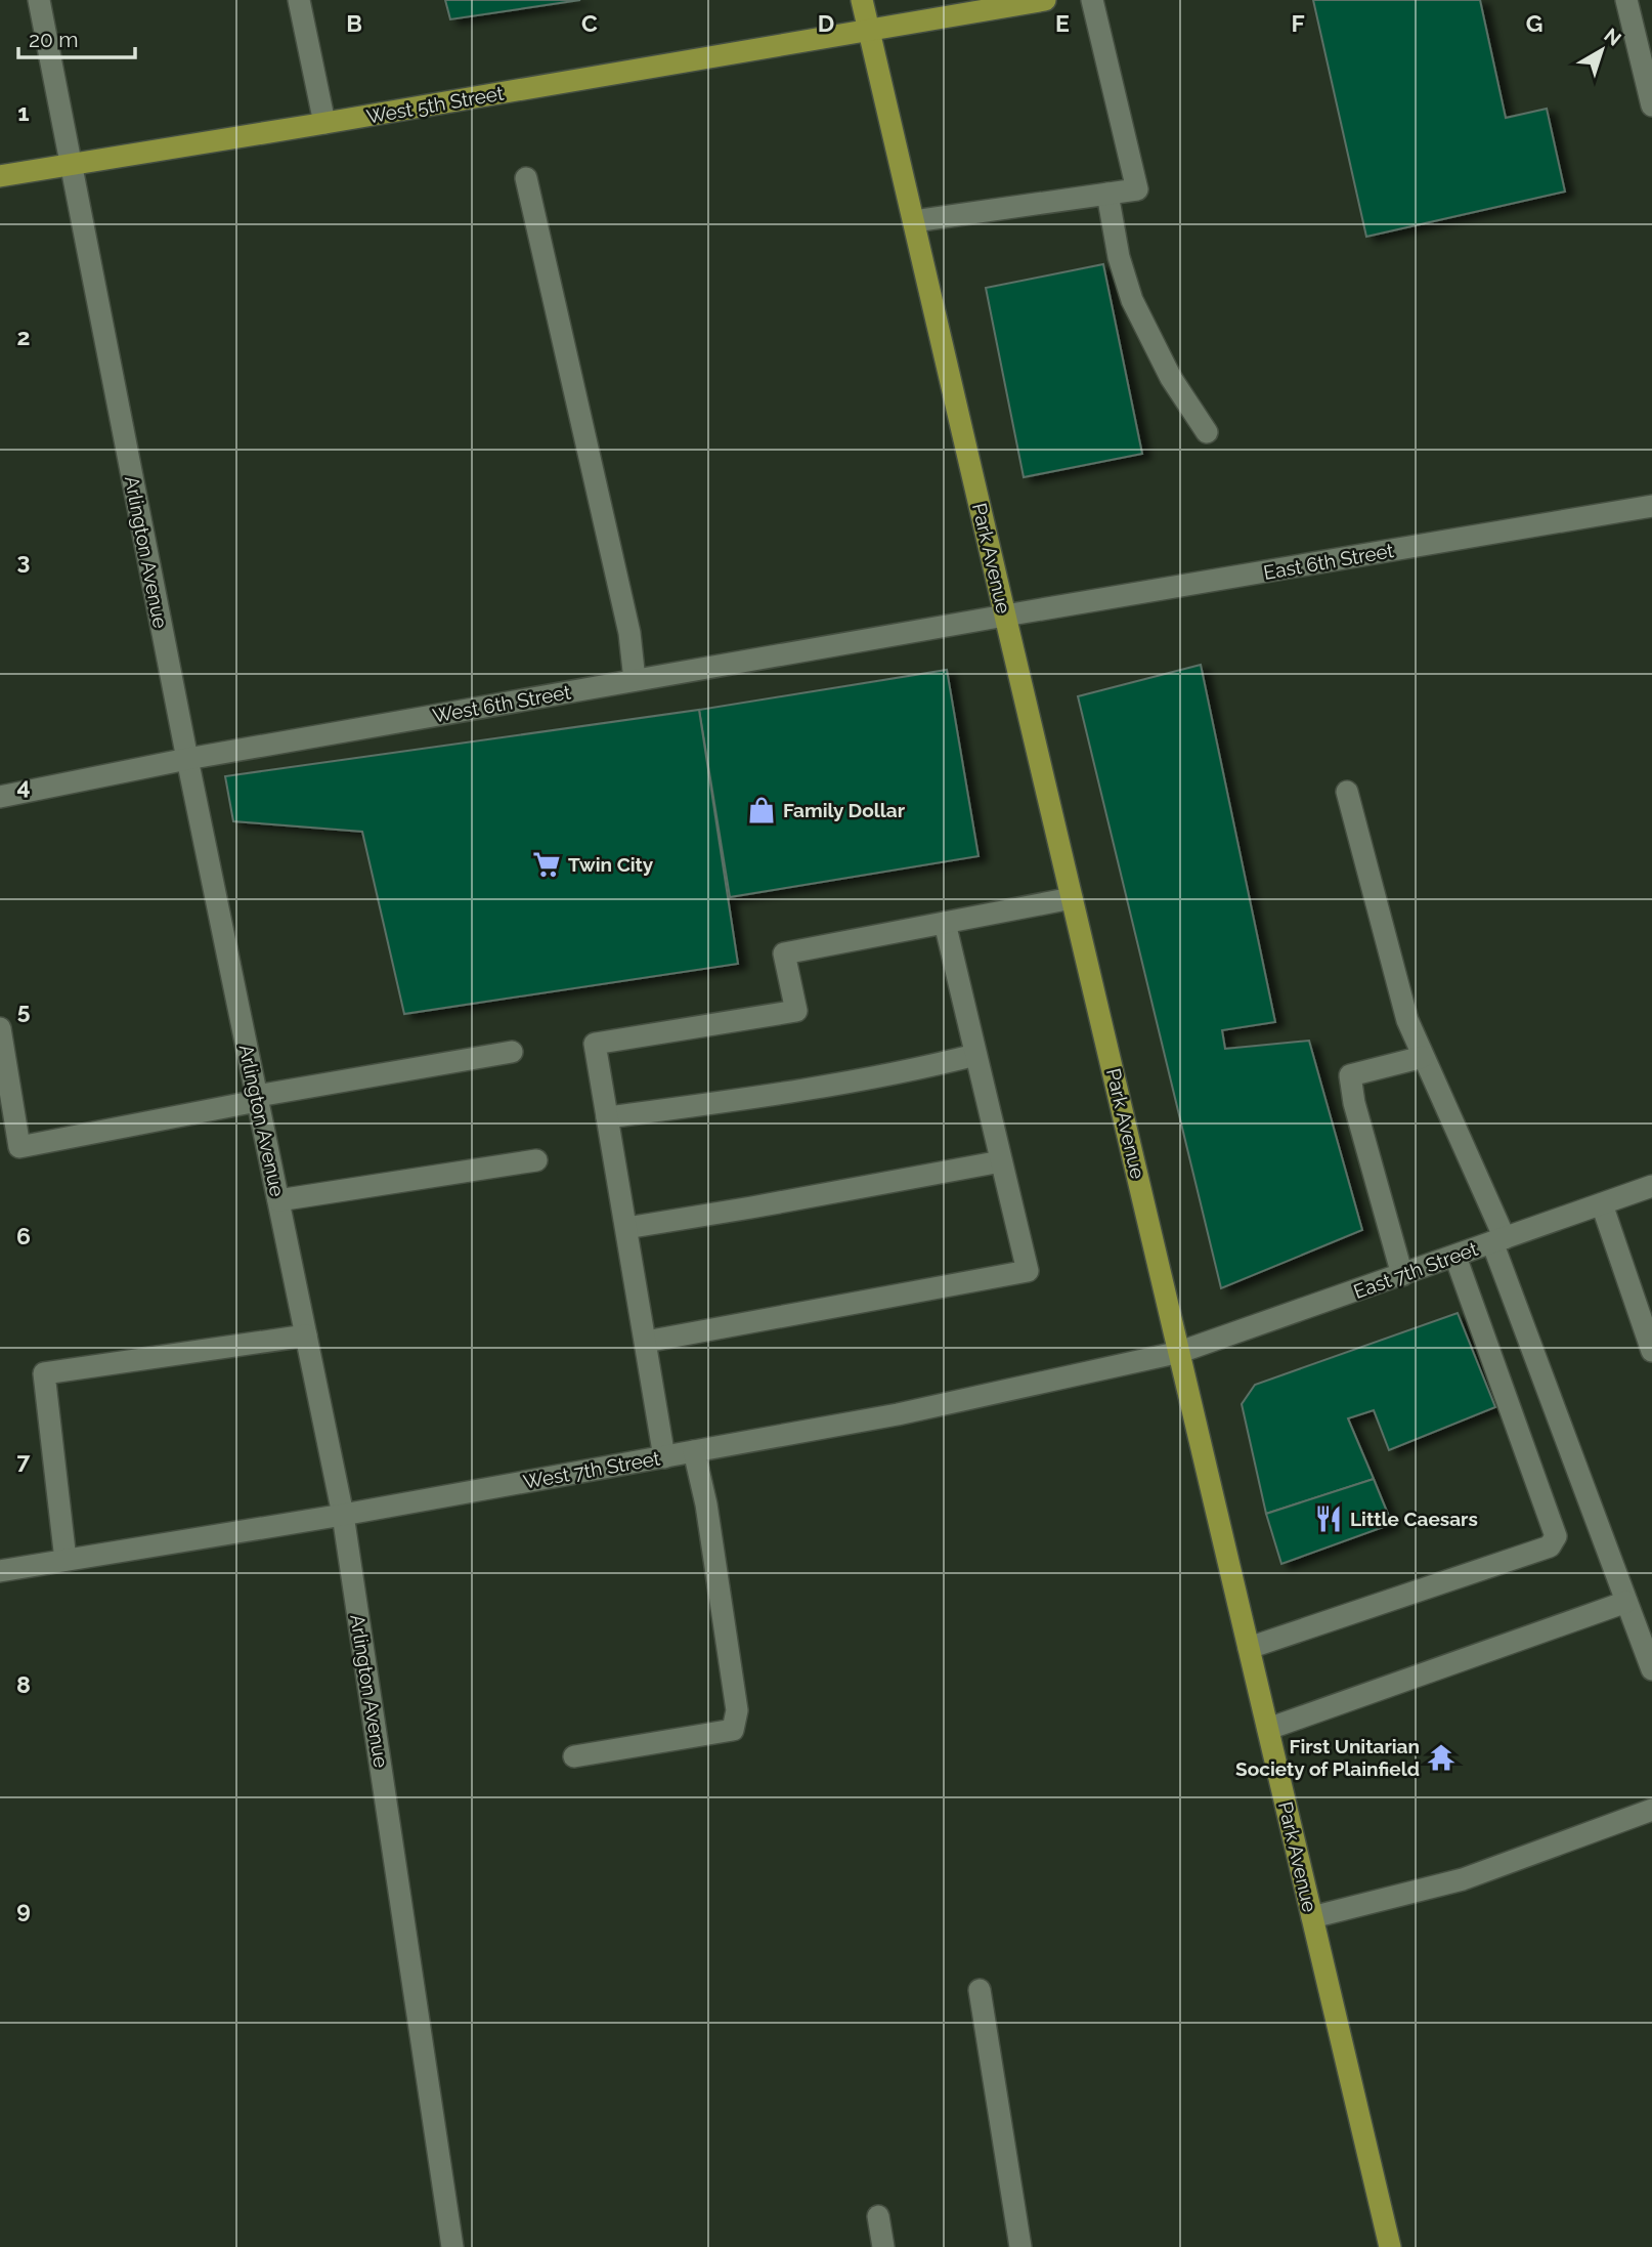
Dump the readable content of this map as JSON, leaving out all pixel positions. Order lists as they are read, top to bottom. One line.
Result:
{"streets":{"main road":["West 5th Street","Park Avenue"],"street":["Arlington Avenue","East 6th Street","West 6th Street","East 7th Street","West 7th Street"]},"crossings":[["West 5th Street","Arlington Avenue"],["West 5th Street","Park Avenue"],["Arlington Avenue","West 6th Street"],["Arlington Avenue","West 7th Street"],["Park Avenue","East 6th Street"],["Park Avenue","West 6th Street"],["Park Avenue","East 7th Street"],["Park Avenue","West 7th Street"],["East 6th Street","West 6th Street"],["East 7th Street","West 7th Street"]],"places":{"shop":["Family Dollar"],"supermarket":["Twin City"],"restaurant":["Little Caesars"],"temple":["First Unitarian Society of Plainfield"]},"scale_bar":"20 m","north":"top right","grid":{"columns":["B","C","D","E","F","G"],"rows":["1","2","3","4","5","6","7","8","9"]}}
